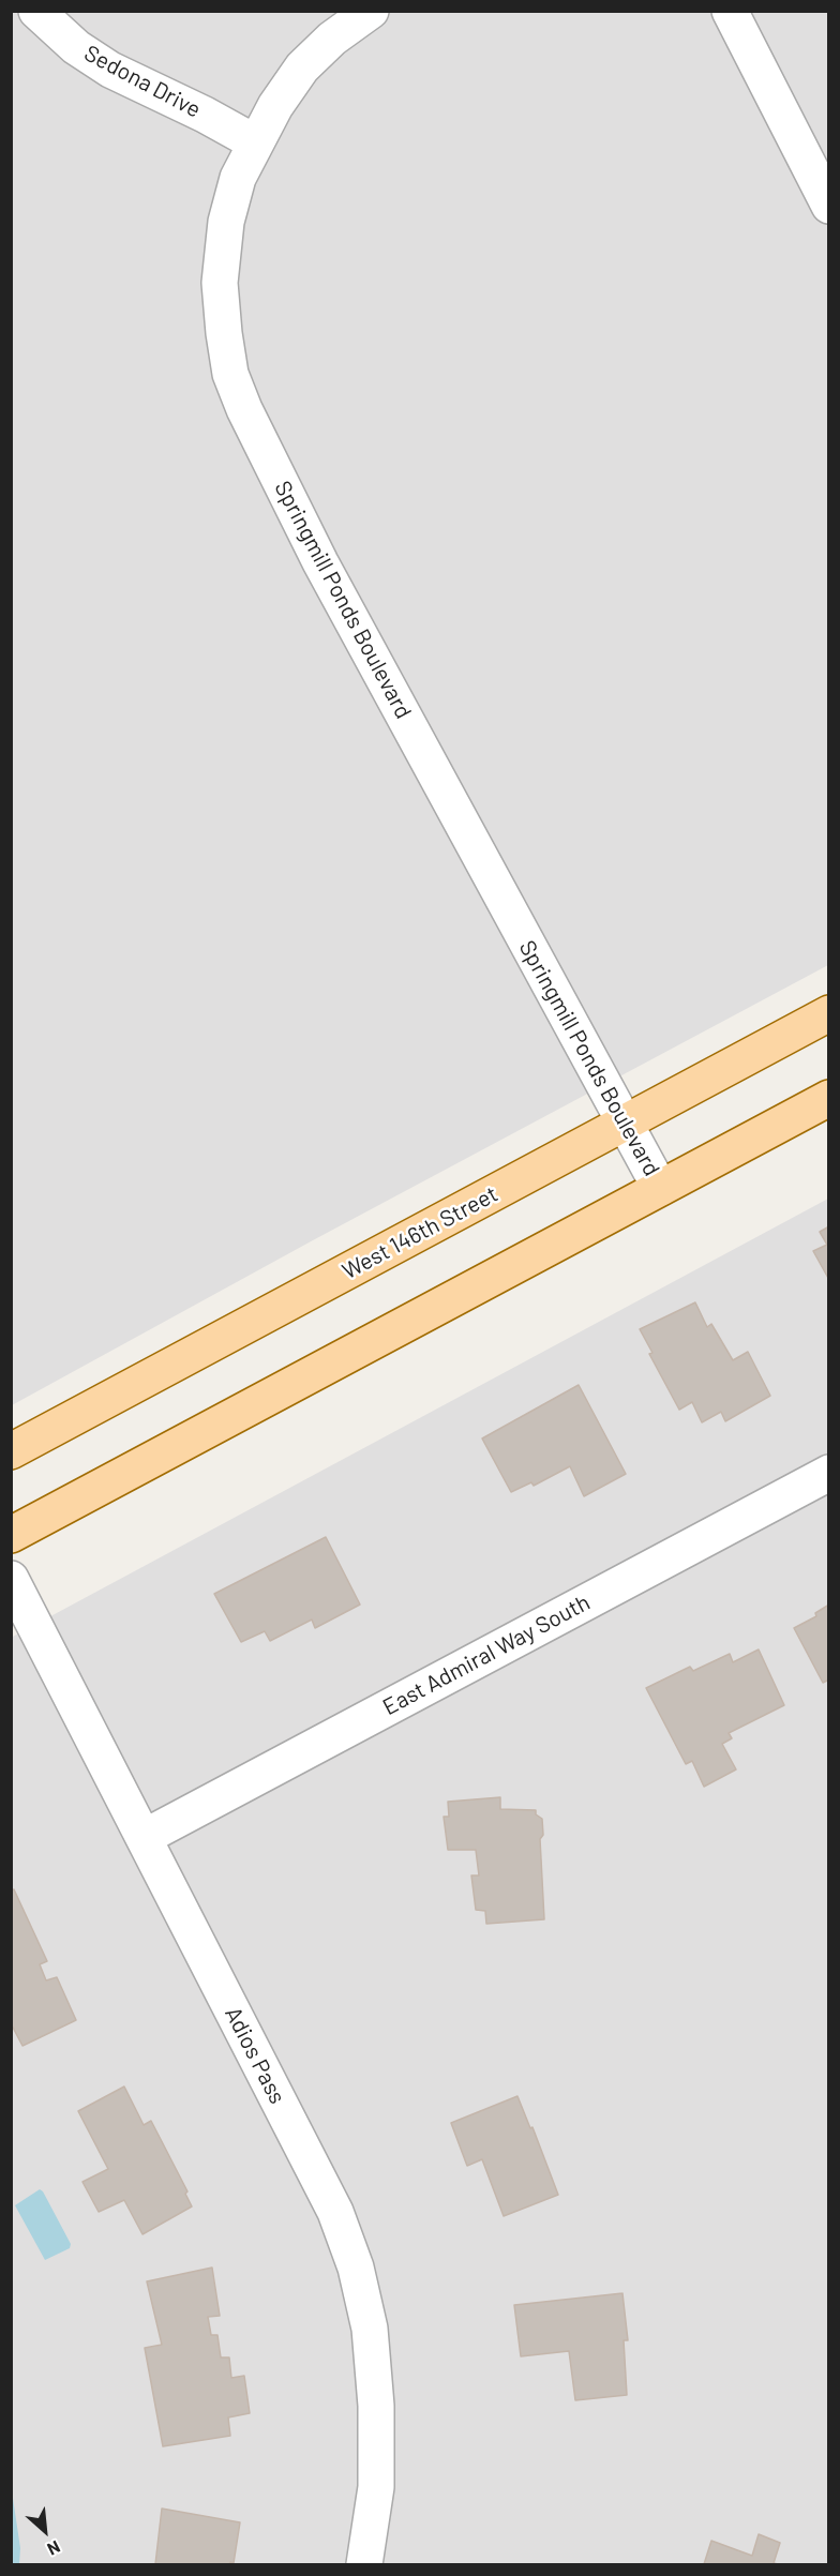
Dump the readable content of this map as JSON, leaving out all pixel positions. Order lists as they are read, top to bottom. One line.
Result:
{"streets":{"main road":["West 146th Street"],"street":["Sedona Drive","Springmill Ponds Boulevard","East Admiral Way South","Adios Pass"]},"crossings":[["Sedona Drive","Springmill Ponds Boulevard"],["Springmill Ponds Boulevard","West 146th Street"],["East Admiral Way South","Adios Pass"]],"north":"bottom right"}
